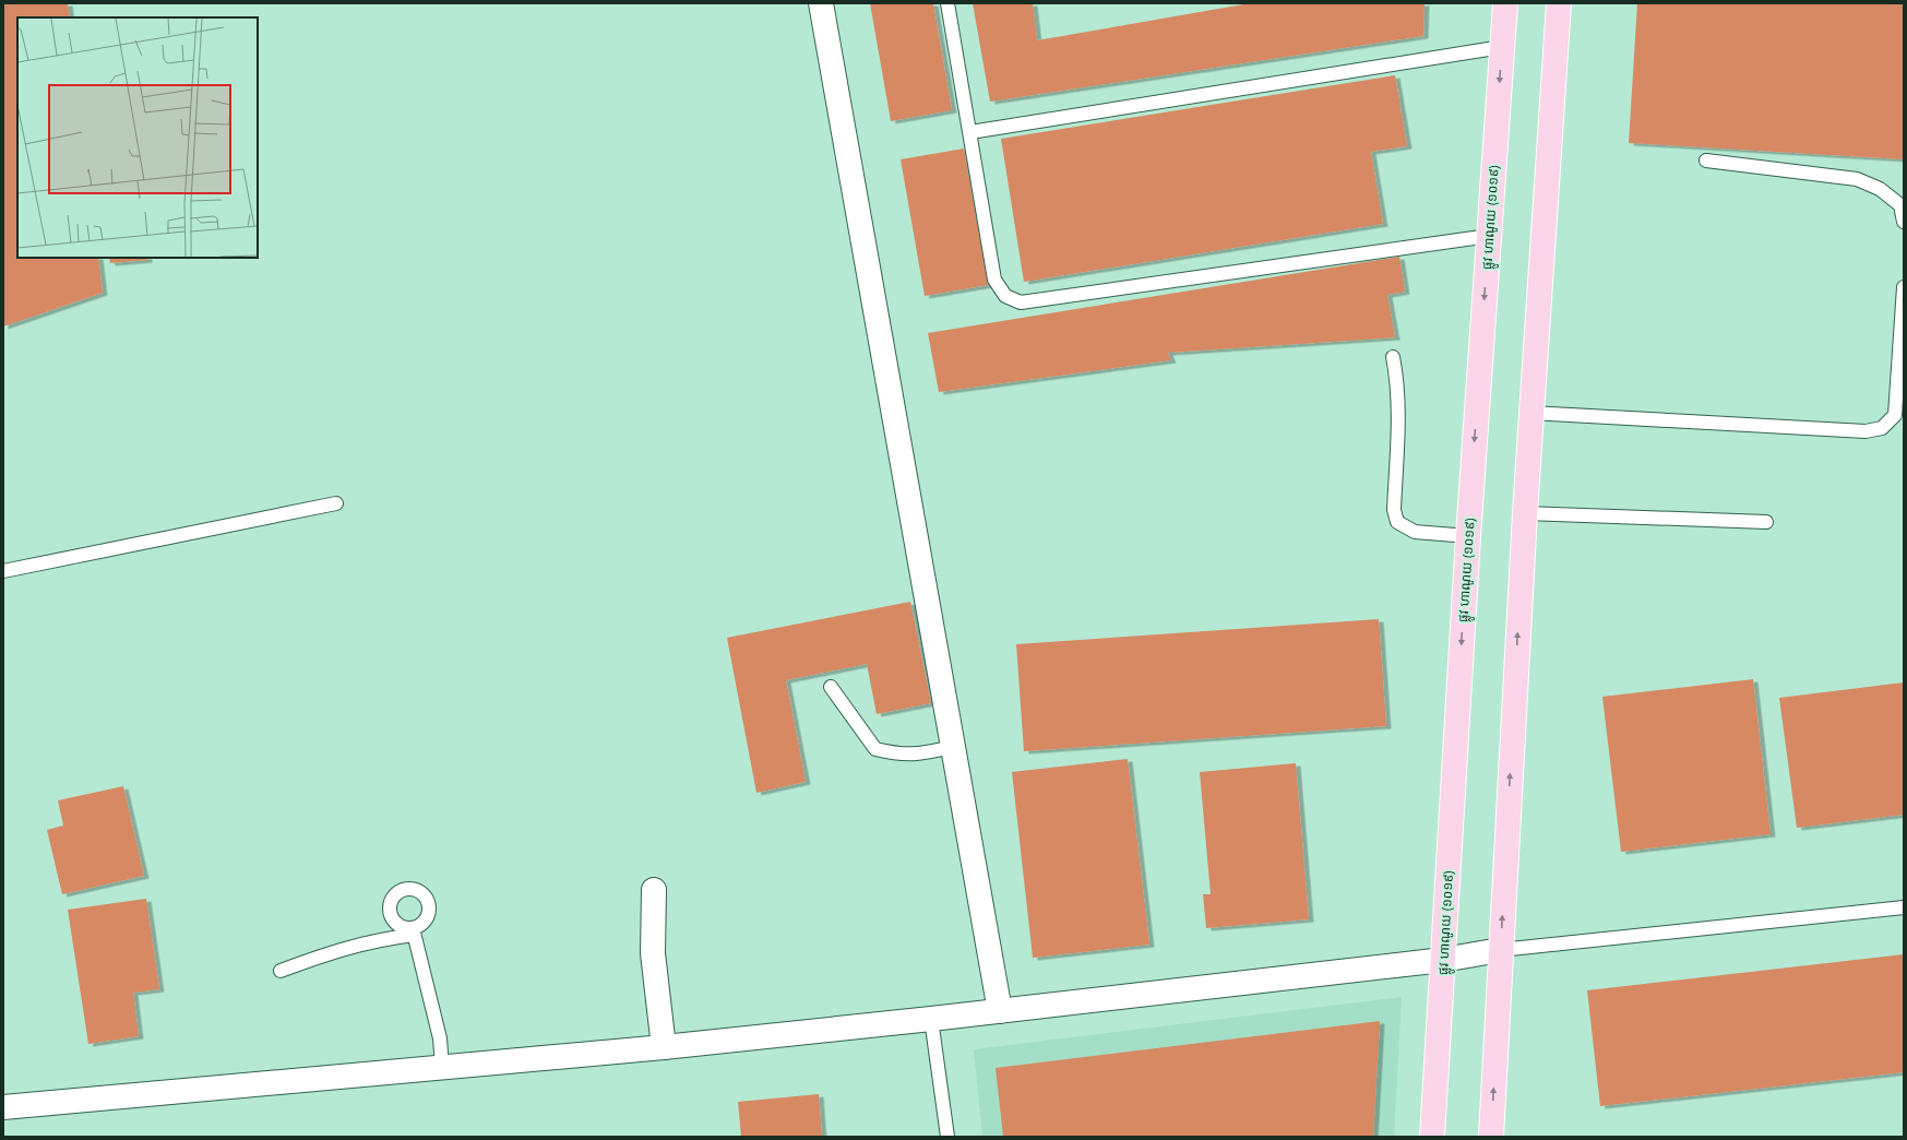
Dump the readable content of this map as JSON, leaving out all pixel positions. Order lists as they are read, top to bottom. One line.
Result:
{"streets":{"main road":["ផ្លូវ ហាណូយ (១០១៩)"]}}
